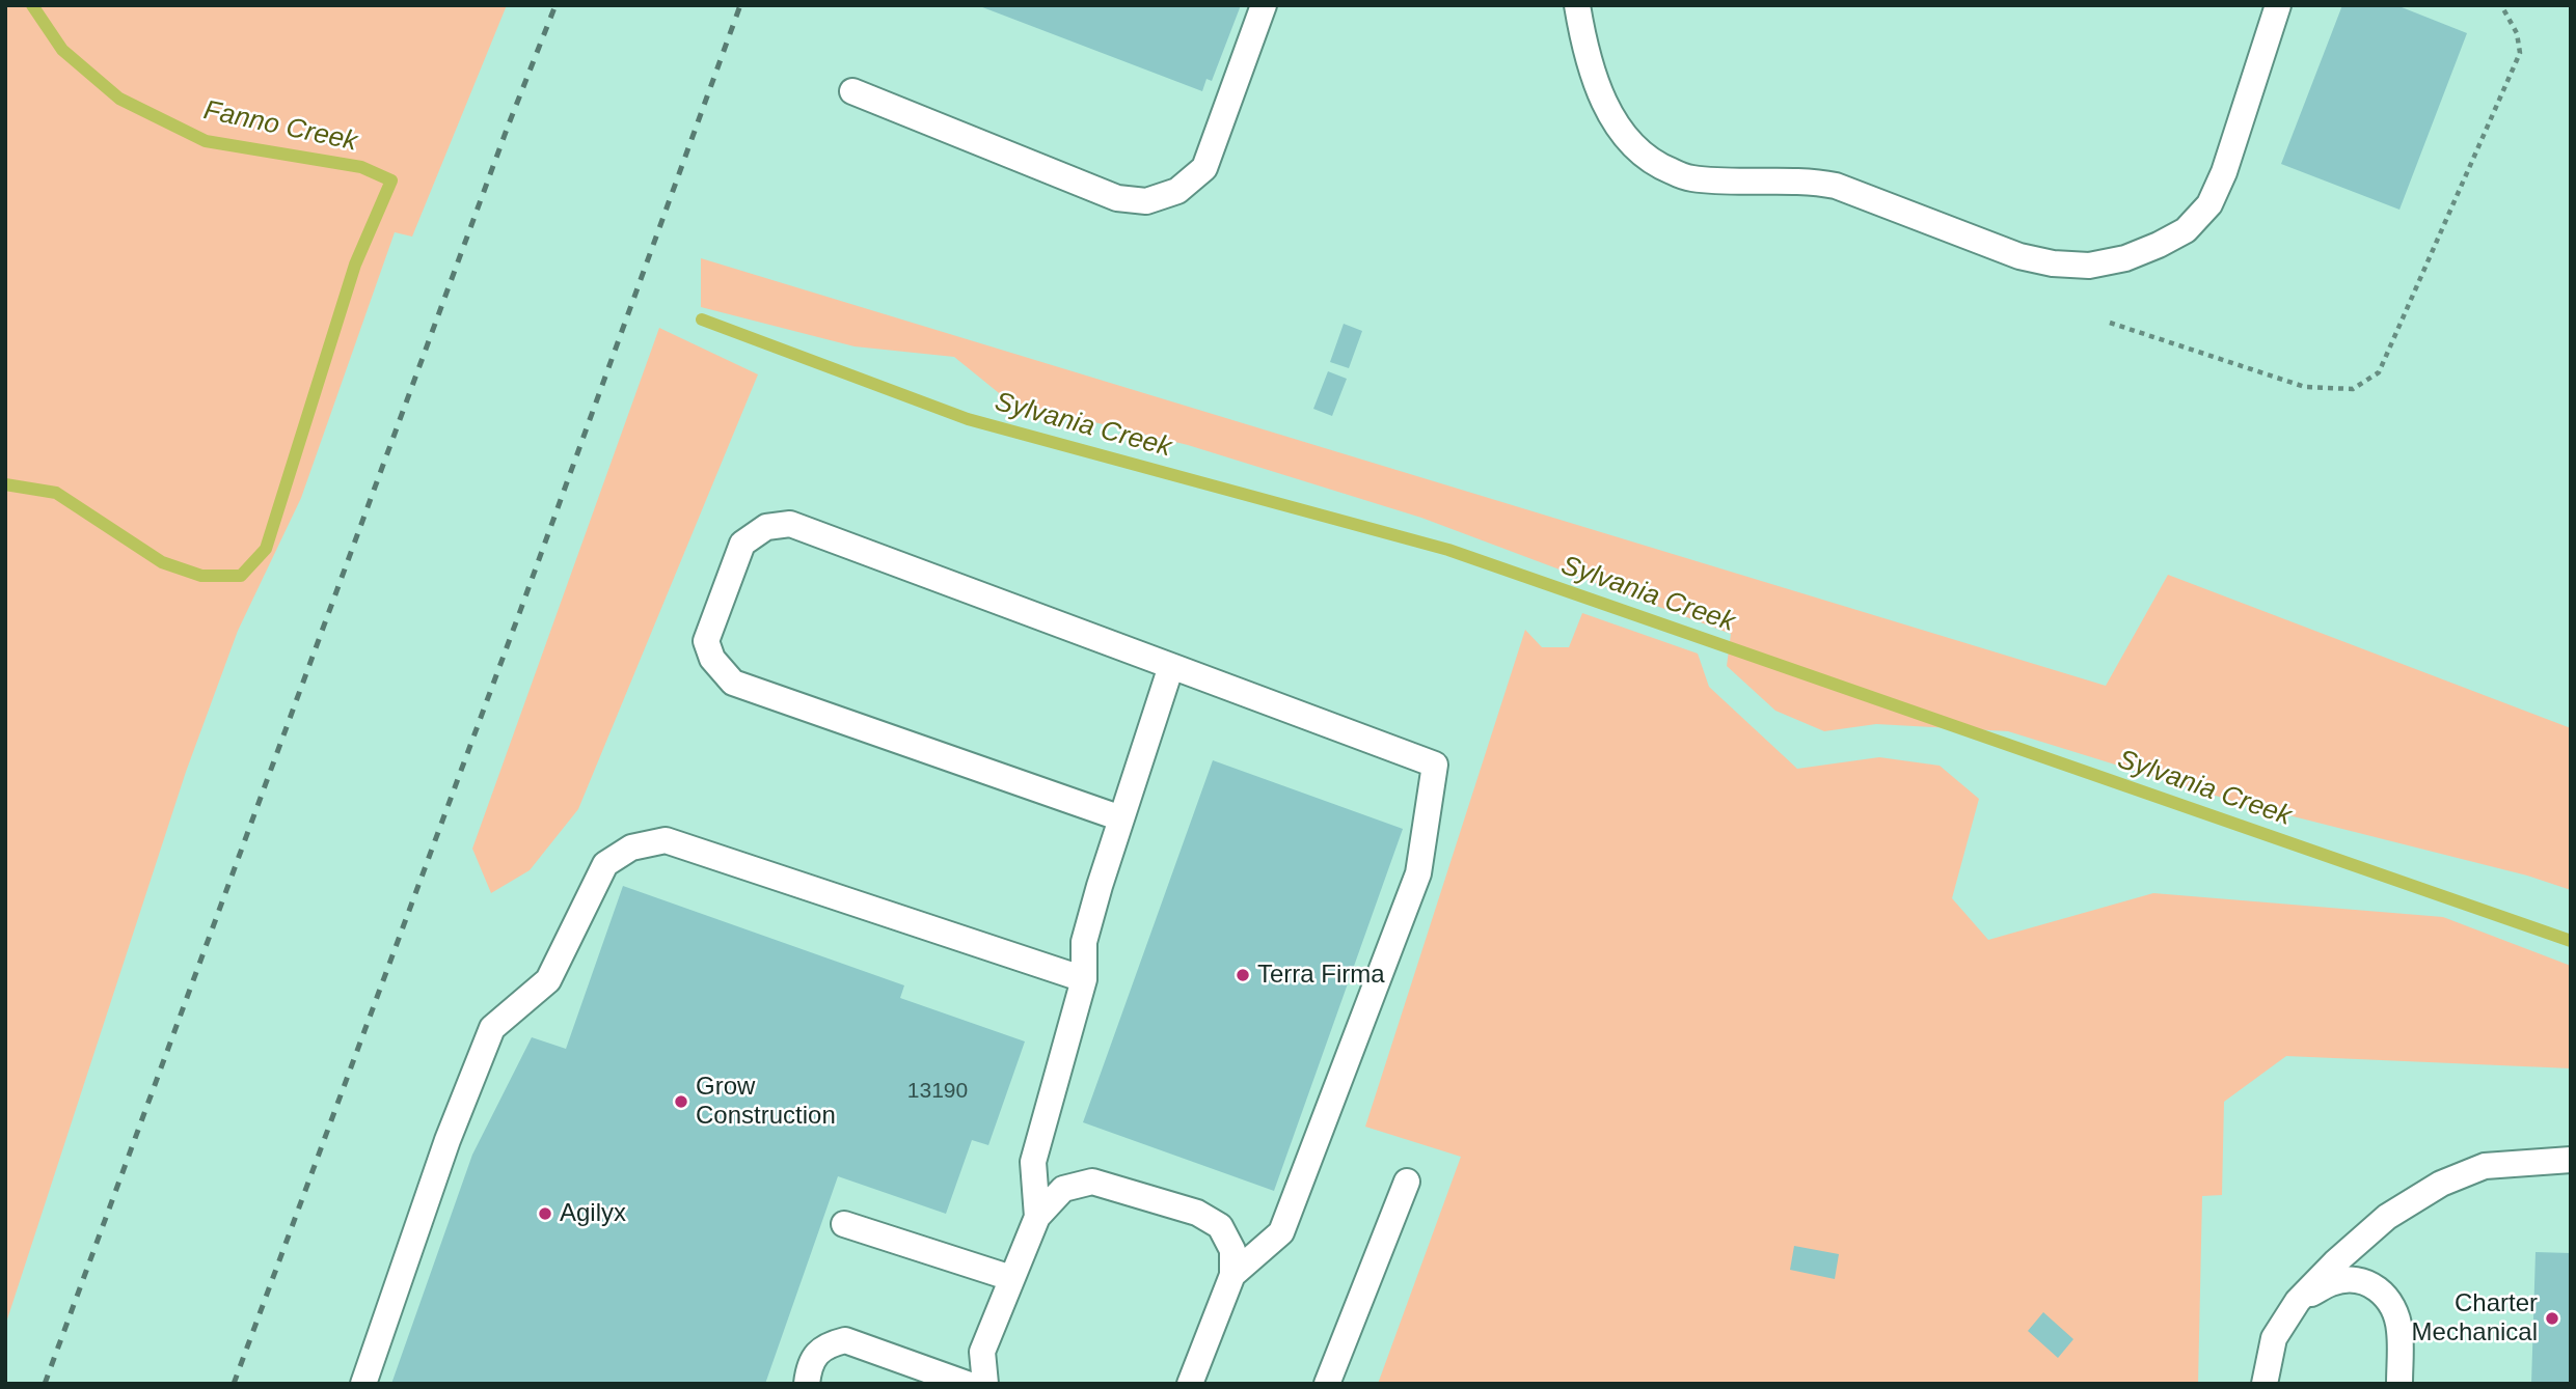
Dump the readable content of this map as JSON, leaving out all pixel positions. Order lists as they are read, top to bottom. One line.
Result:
{"water":["Fanno Creek","Sylvania Creek"],"places":["Terra Firma","Grow Construction","Agilyx","Charter Mechanical"],"house_numbers":["13190"]}
